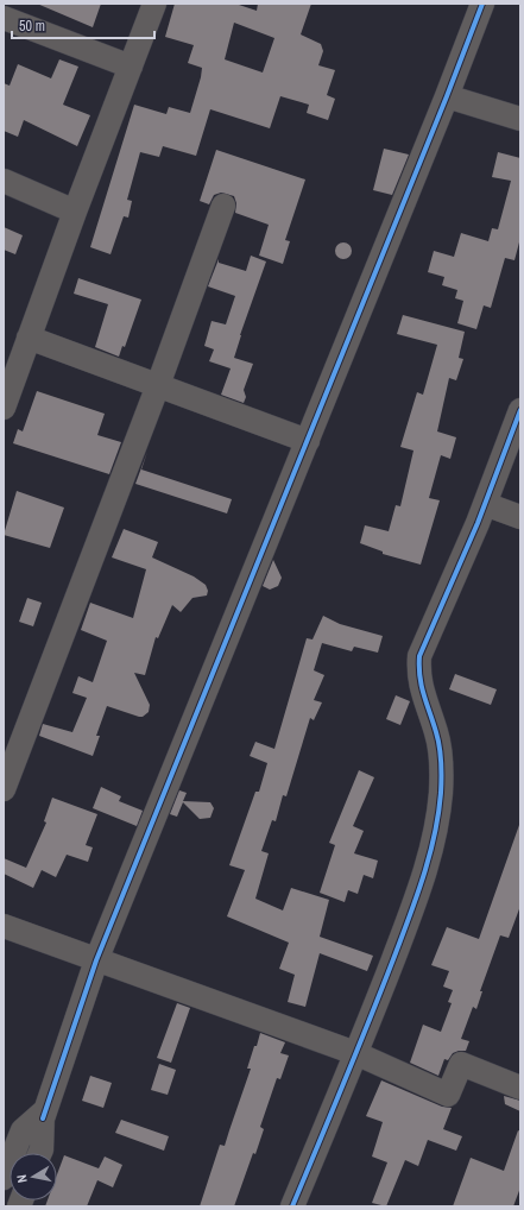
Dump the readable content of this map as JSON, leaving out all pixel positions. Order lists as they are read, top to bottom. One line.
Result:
{"scale_bar":"50 m","north":"left"}
